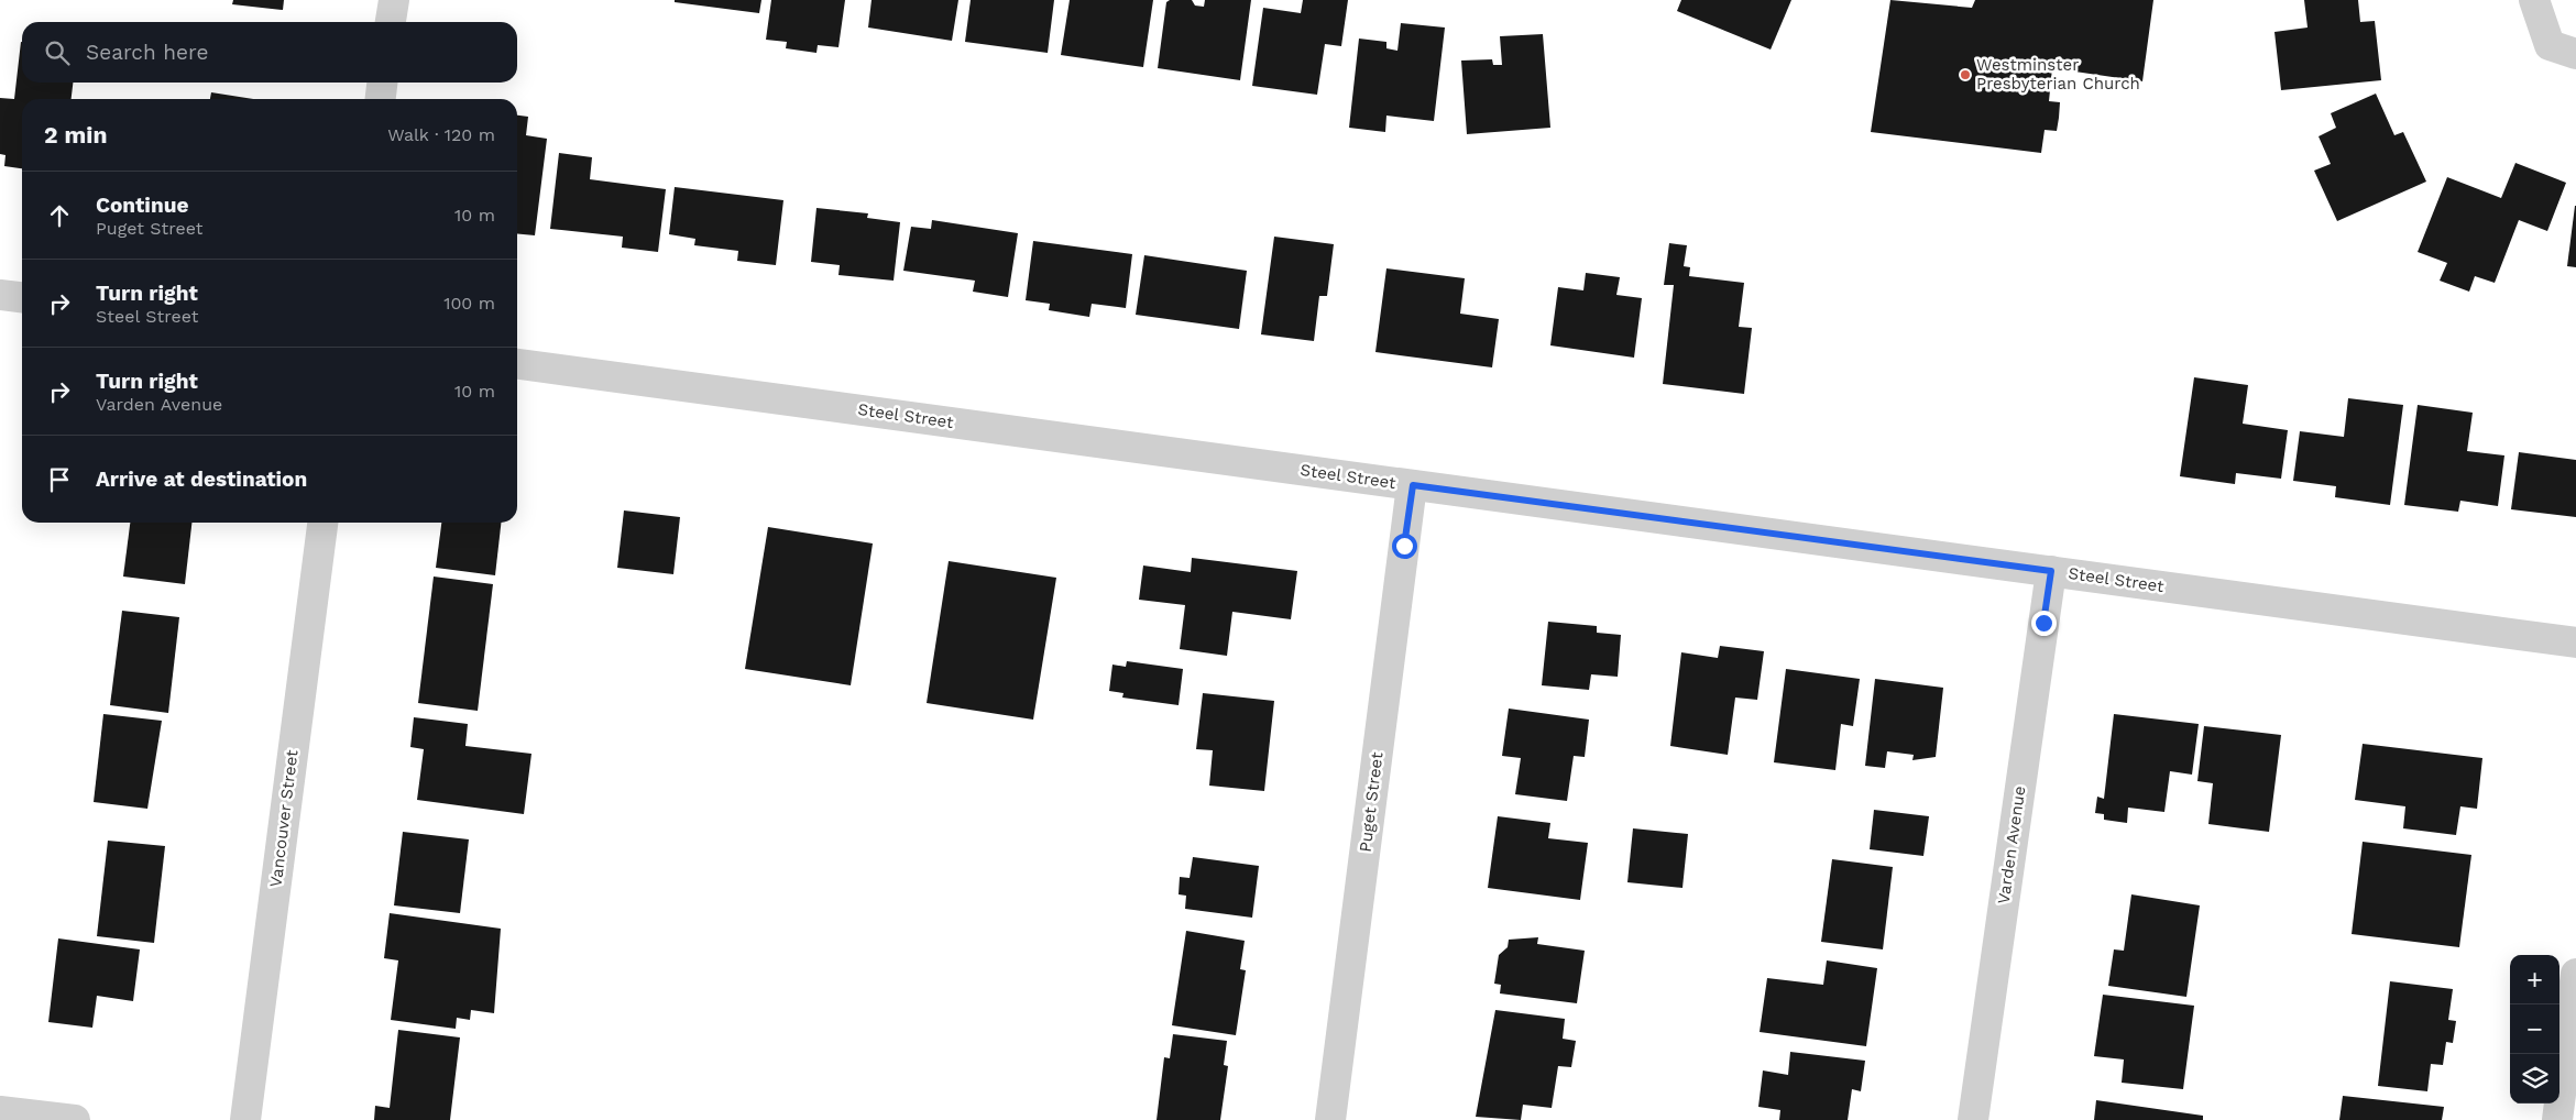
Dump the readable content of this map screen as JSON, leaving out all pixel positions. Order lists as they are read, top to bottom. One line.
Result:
{"streets":{"street":["Steel Street","Puget Street","Vancouver Street","Varden Avenue"]},"crossings":[["Steel Street","Puget Street"],["Steel Street","Varden Avenue"]],"places":["Westminster Presbyterian Church"],"page":{"search":"Search here","heading":["2 min","Walk · 120 m"],"list":[["Continue","Puget Street","10 m"],["Turn right","Steel Street","100 m"],["Turn right","Varden Avenue","10 m"],"Arrive at destination"],"map_buttons":["+","−"]}}
